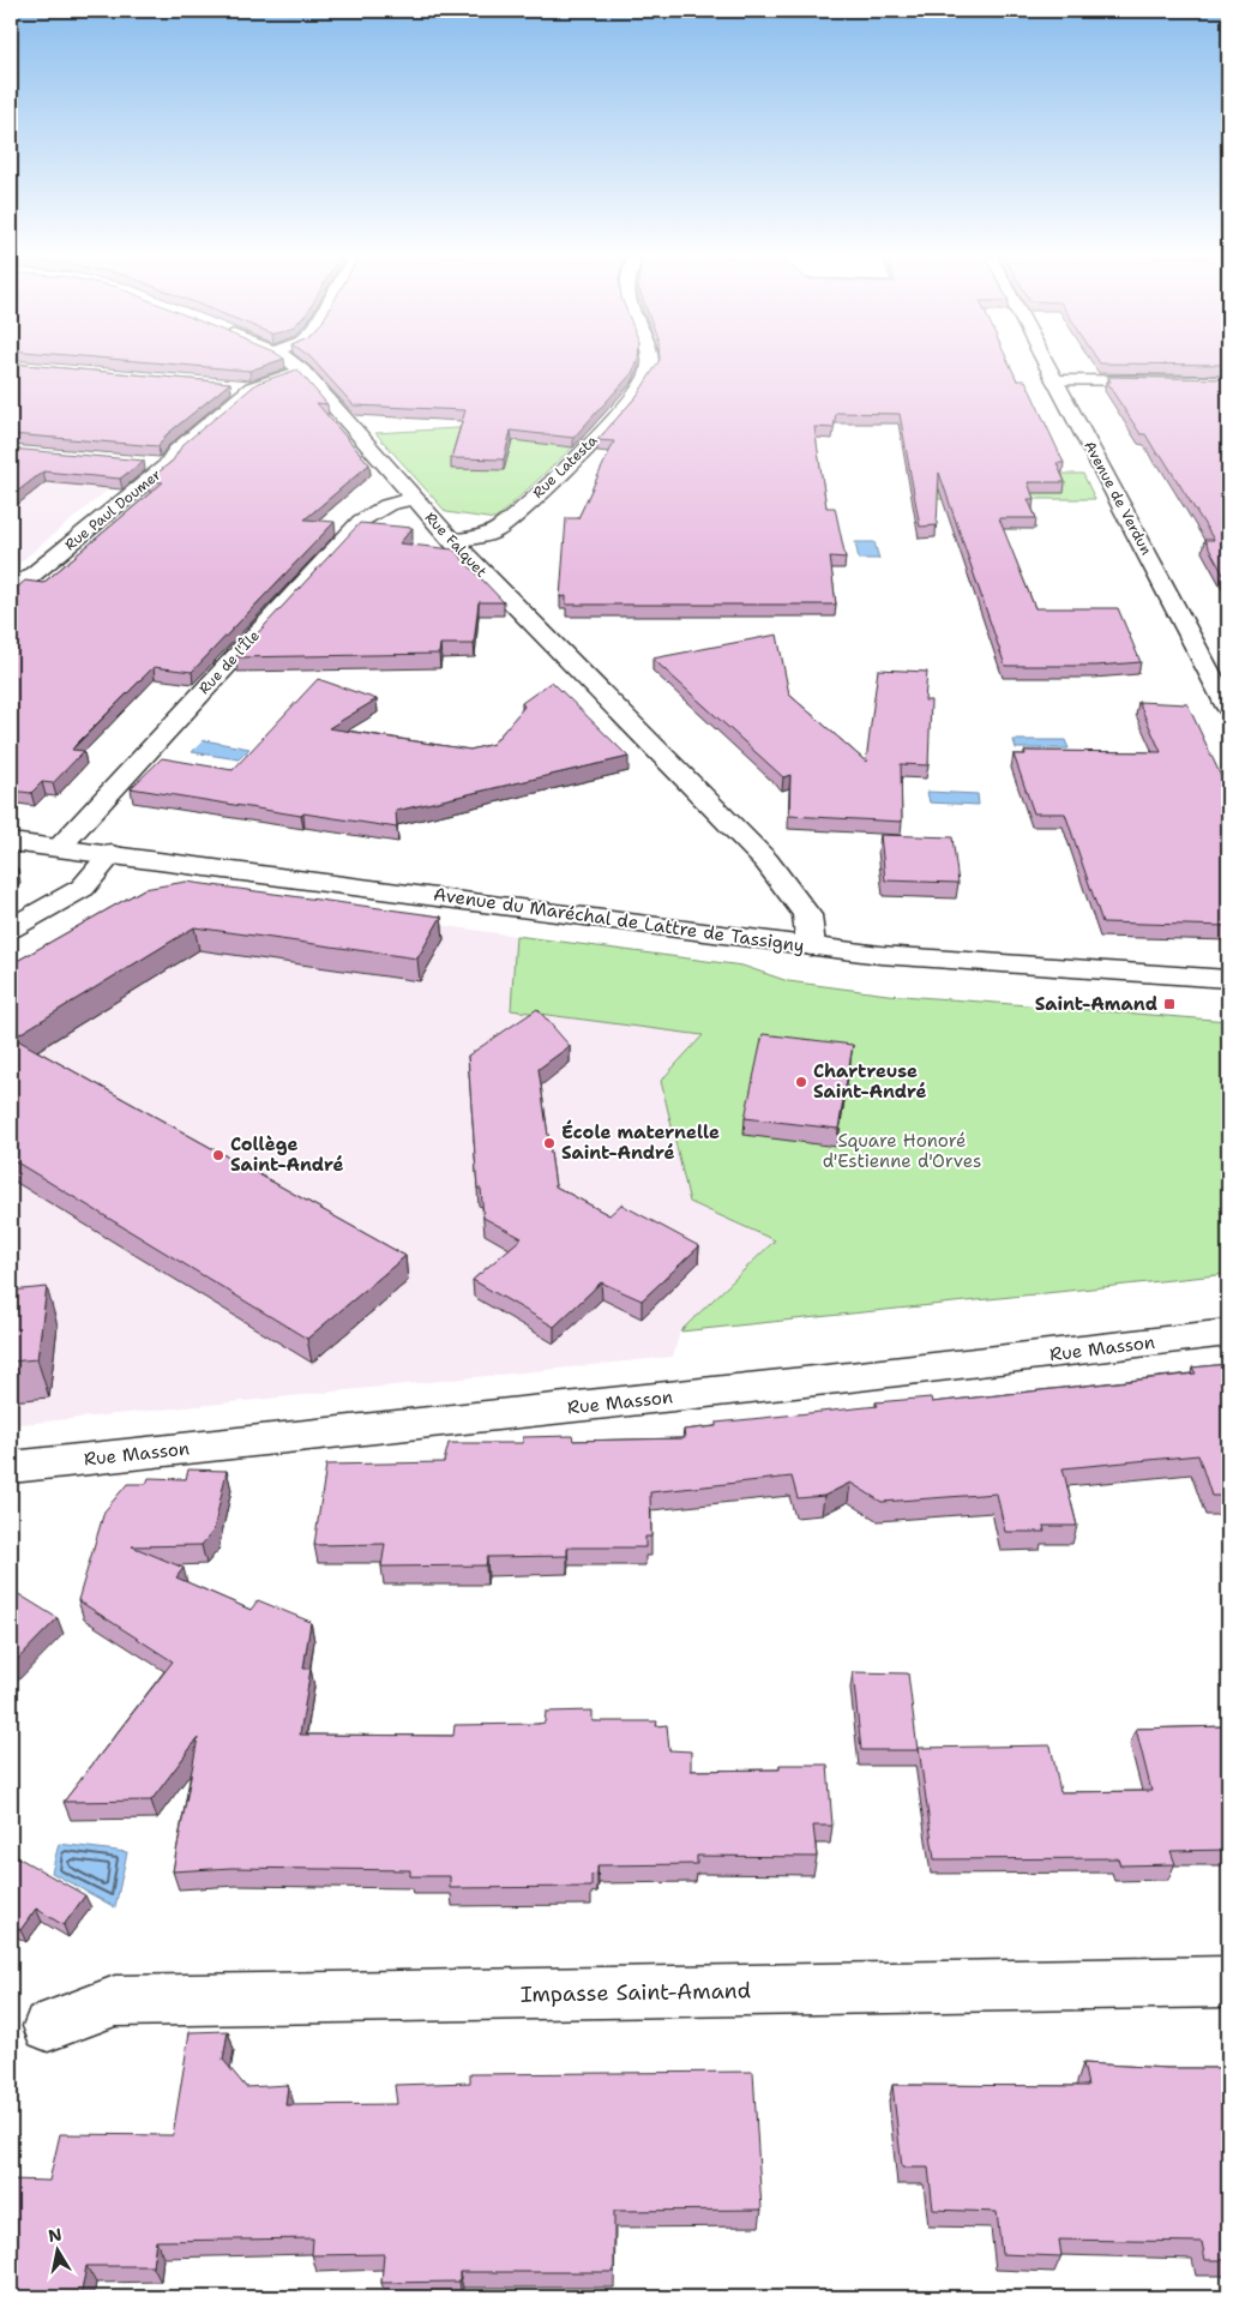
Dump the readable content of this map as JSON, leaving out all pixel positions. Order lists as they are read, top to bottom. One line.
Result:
{"streets":{"street":["Rue Latesta","Avenue de Verdun","Rue Paul Doumer","Rue Falquet","Rue de l'Île","Avenue du Maréchal de Lattre de Tassigny","Rue Masson","Impasse Saint-Amand"]},"crossings":[["Rue Latesta","Rue Falquet"],["Rue Paul Doumer","Rue Falquet"],["Rue Falquet","Rue de l'Île"],["Rue Falquet","Avenue du Maréchal de Lattre de Tassigny"],["Rue de l'Île","Avenue du Maréchal de Lattre de Tassigny"]],"parks":["Square Honoré d'Estienne d'Orves"],"places":{"transit":["Saint-Amand"],"other":["Chartreuse Saint-André","École maternelle Saint-André","Collège Saint-André"]},"north":"top"}
